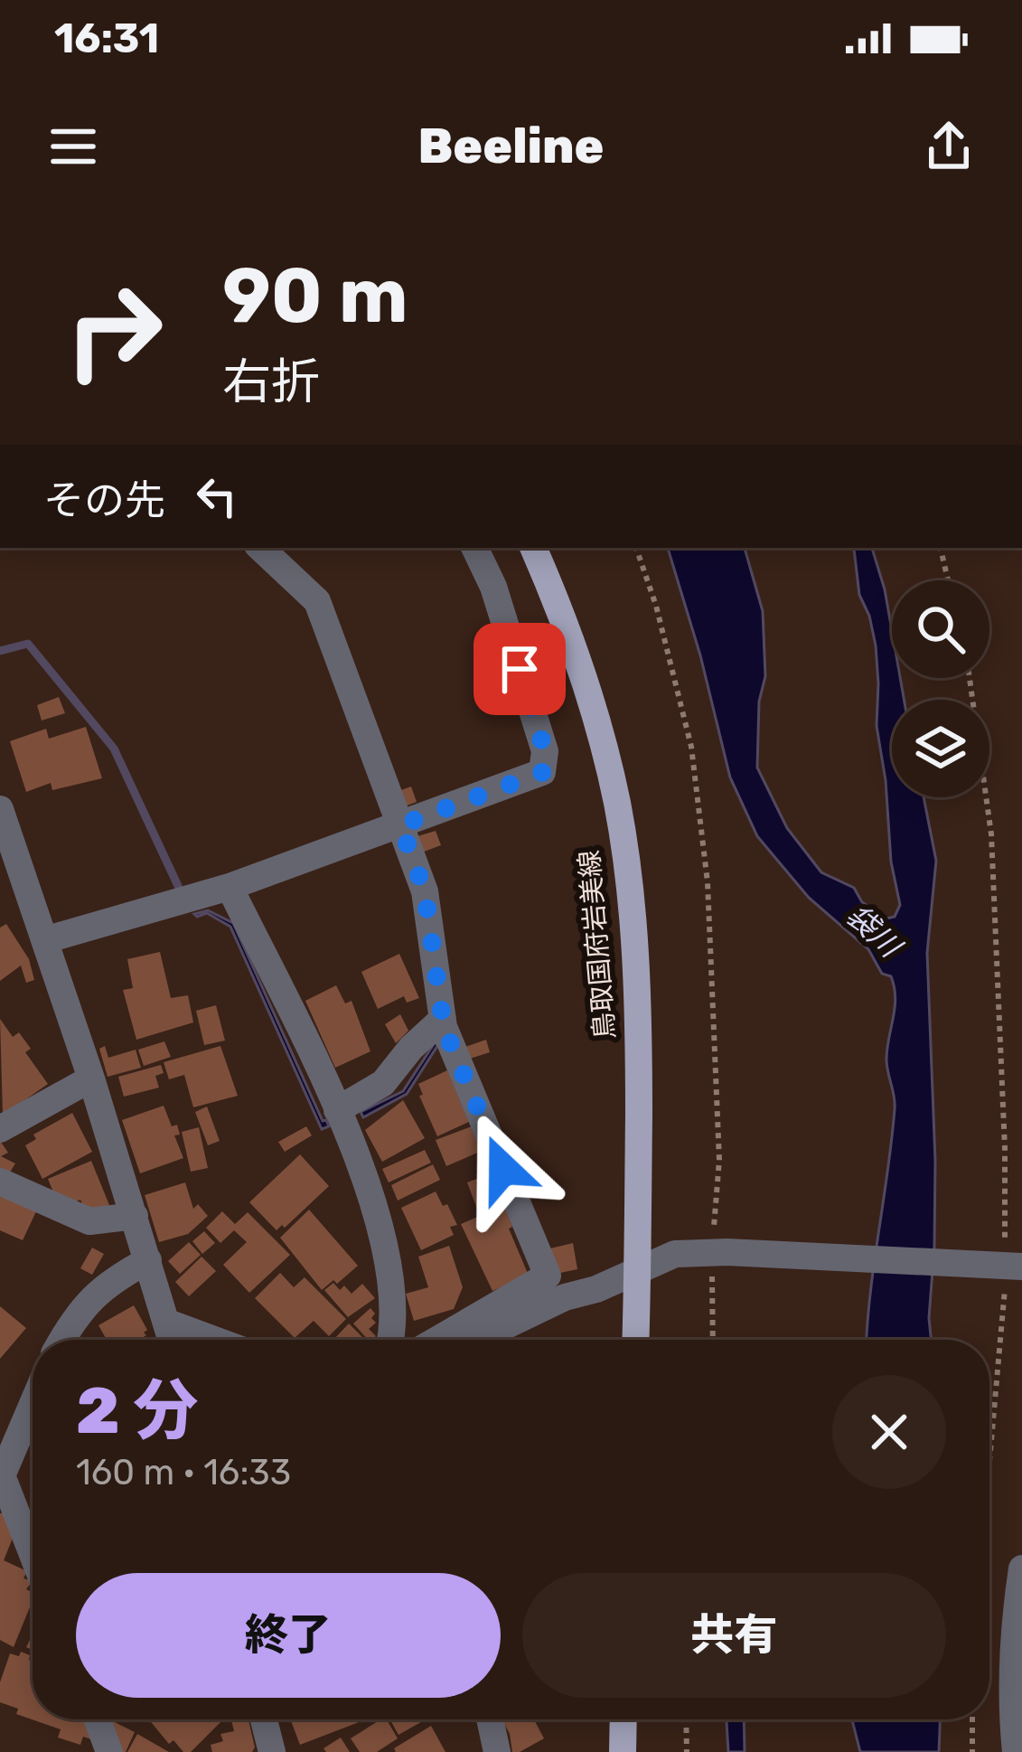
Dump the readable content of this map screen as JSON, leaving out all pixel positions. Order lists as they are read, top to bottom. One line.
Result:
{"streets":{"main road":["鳥取国府岩美線"]},"water":["袋川"],"page":{"status":"16:31","header":"Beeline","turn":["90 m","右折"],"then":"その先","heading":["2 分","160 m · 16:33"],"buttons":["終了","共有"]}}
